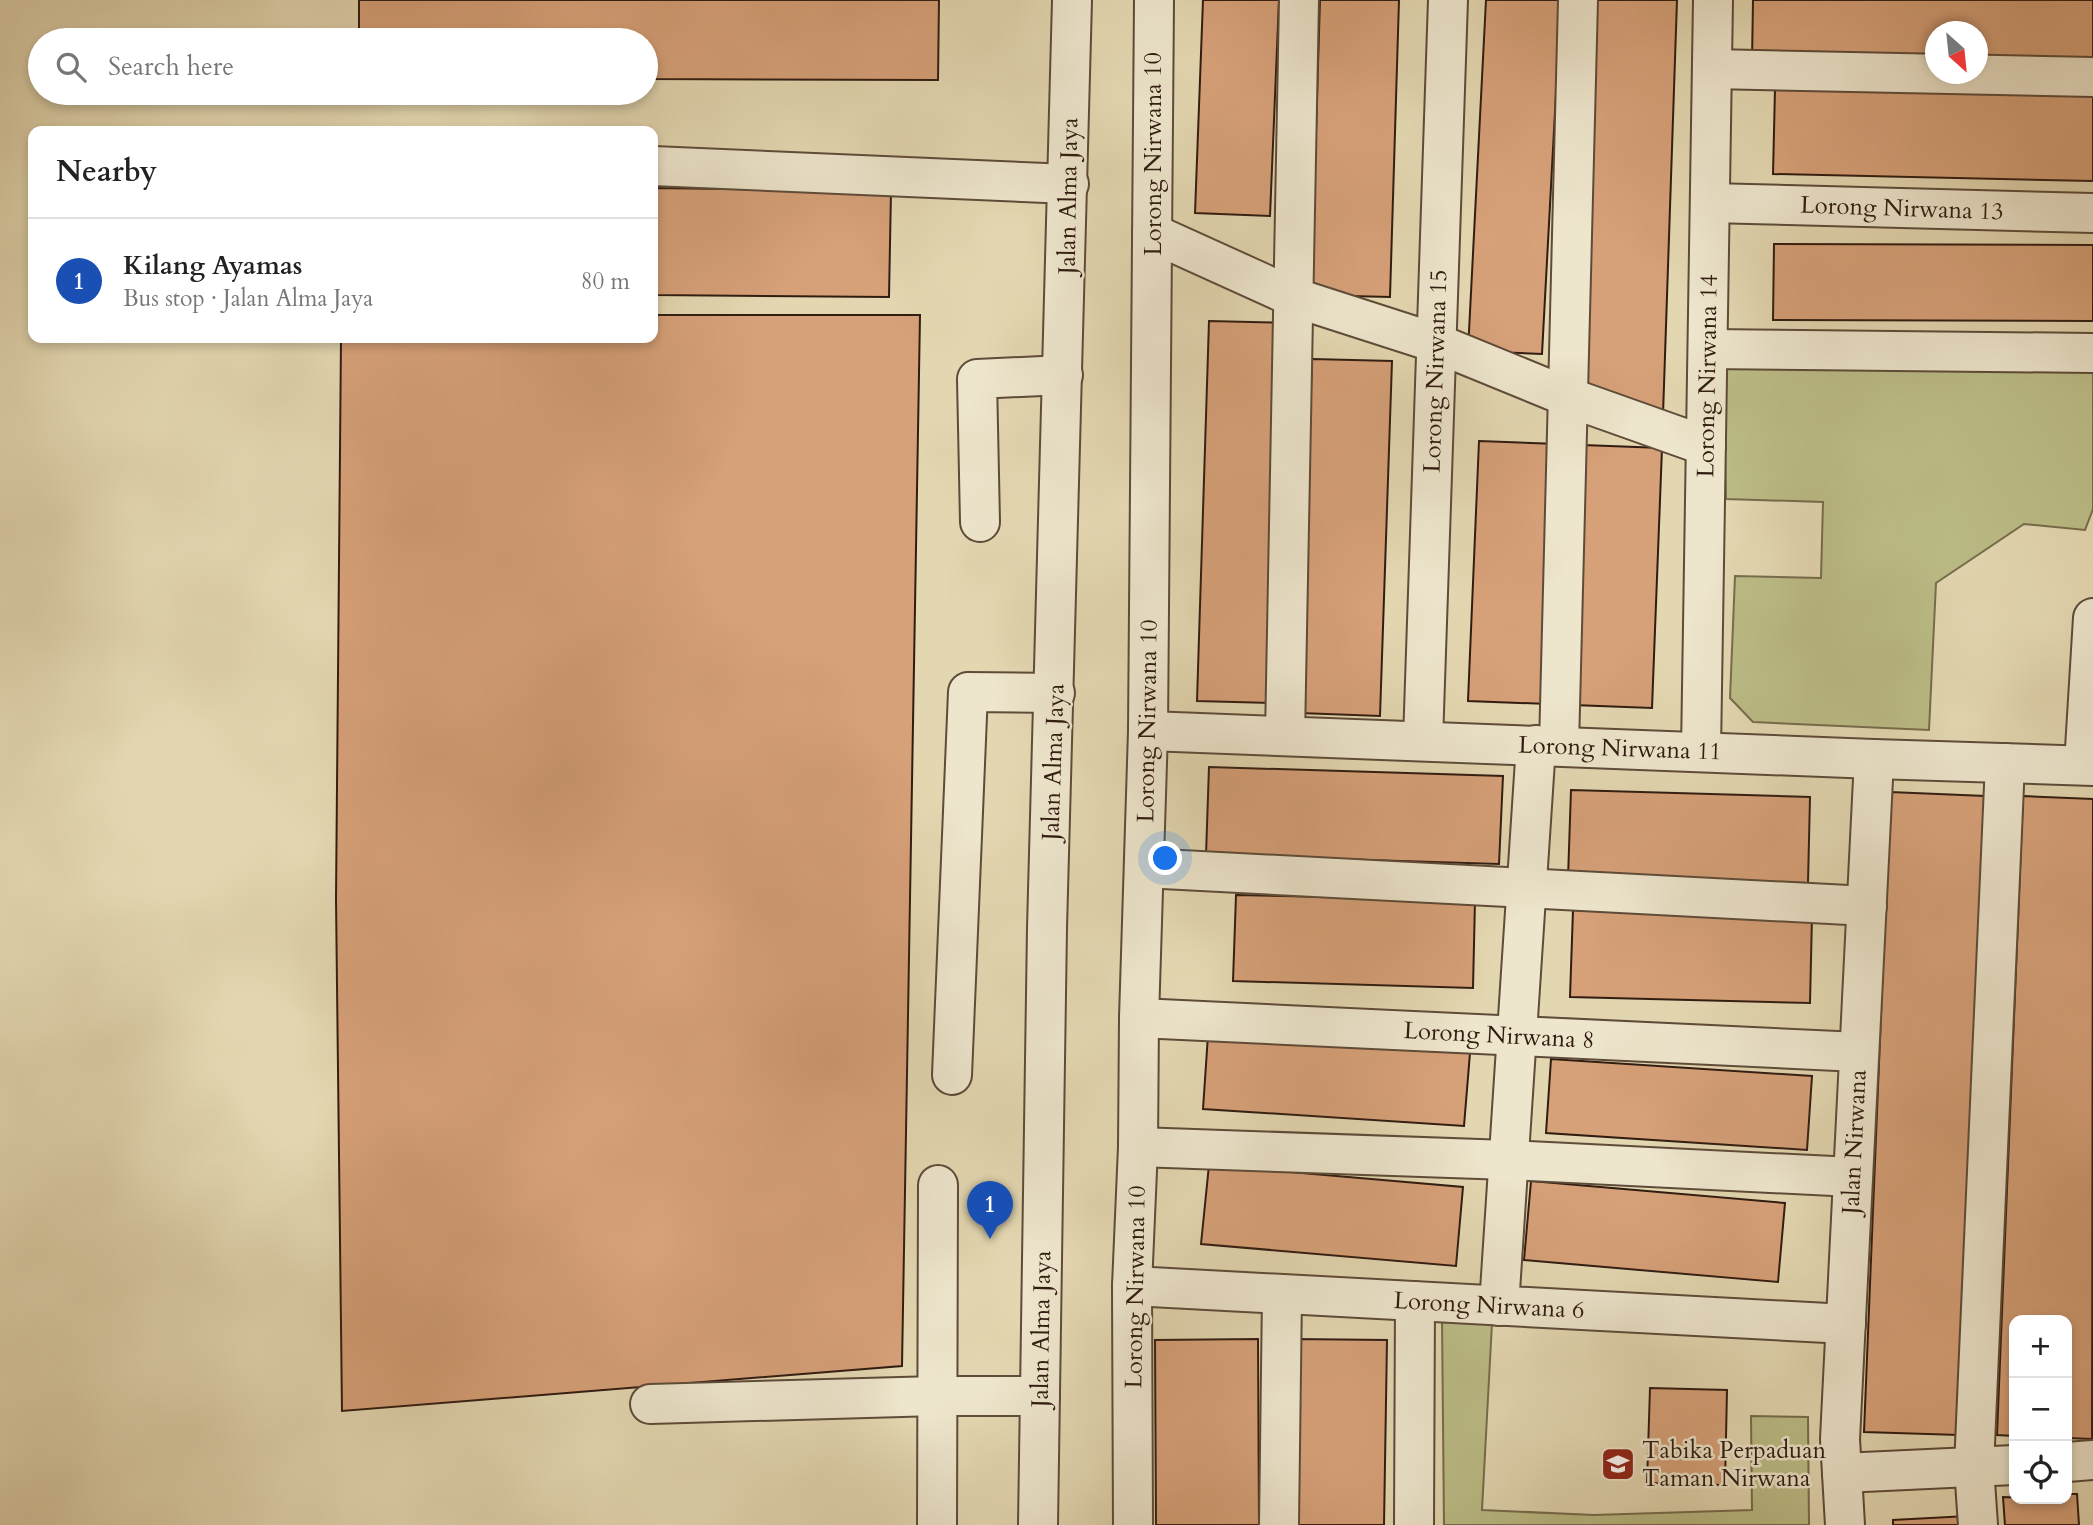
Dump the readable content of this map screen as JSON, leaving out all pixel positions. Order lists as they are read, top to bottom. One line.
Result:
{"streets":{"street":["Lorong Nirwana 10","Jalan Alma Jaya","Lorong Nirwana 13","Lorong Nirwana 15","Lorong Nirwana 14","Lorong Nirwana 11","Lorong Nirwana 8","Jalan Nirwana","Lorong Nirwana 6"]},"crossings":[["Lorong Nirwana 10","Lorong Nirwana 11"],["Lorong Nirwana 10","Lorong Nirwana 8"],["Lorong Nirwana 10","Lorong Nirwana 6"],["Lorong Nirwana 13","Lorong Nirwana 14"],["Lorong Nirwana 15","Lorong Nirwana 11"],["Lorong Nirwana 14","Lorong Nirwana 11"],["Lorong Nirwana 11","Jalan Nirwana"],["Lorong Nirwana 8","Jalan Nirwana"],["Jalan Nirwana","Lorong Nirwana 6"]],"places":{"school or university":["Tabika Perpaduan Taman Nirwana"]},"north":"bottom right","page":{"search":"Search here","heading":"Nearby","list":[{"mark":"1","name":"Kilang Ayamas","note":"Bus stop · Jalan Alma Jaya","value":"80 m"}],"pins":"1","map_buttons":["+","−"]}}
